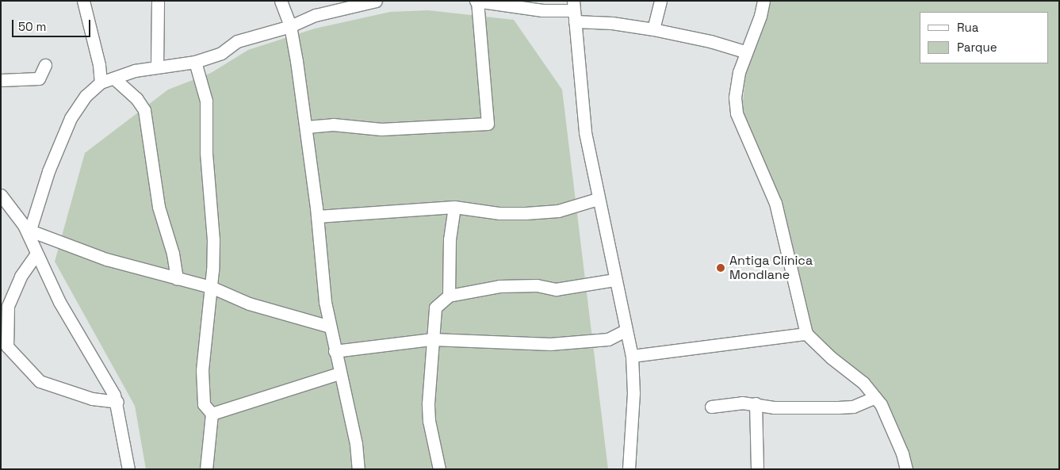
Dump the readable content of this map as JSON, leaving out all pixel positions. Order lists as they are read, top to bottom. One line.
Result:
{"places":["Antiga Clínica Mondlane"],"legend":["Rua","Parque"],"scale_bar":"50 m"}
